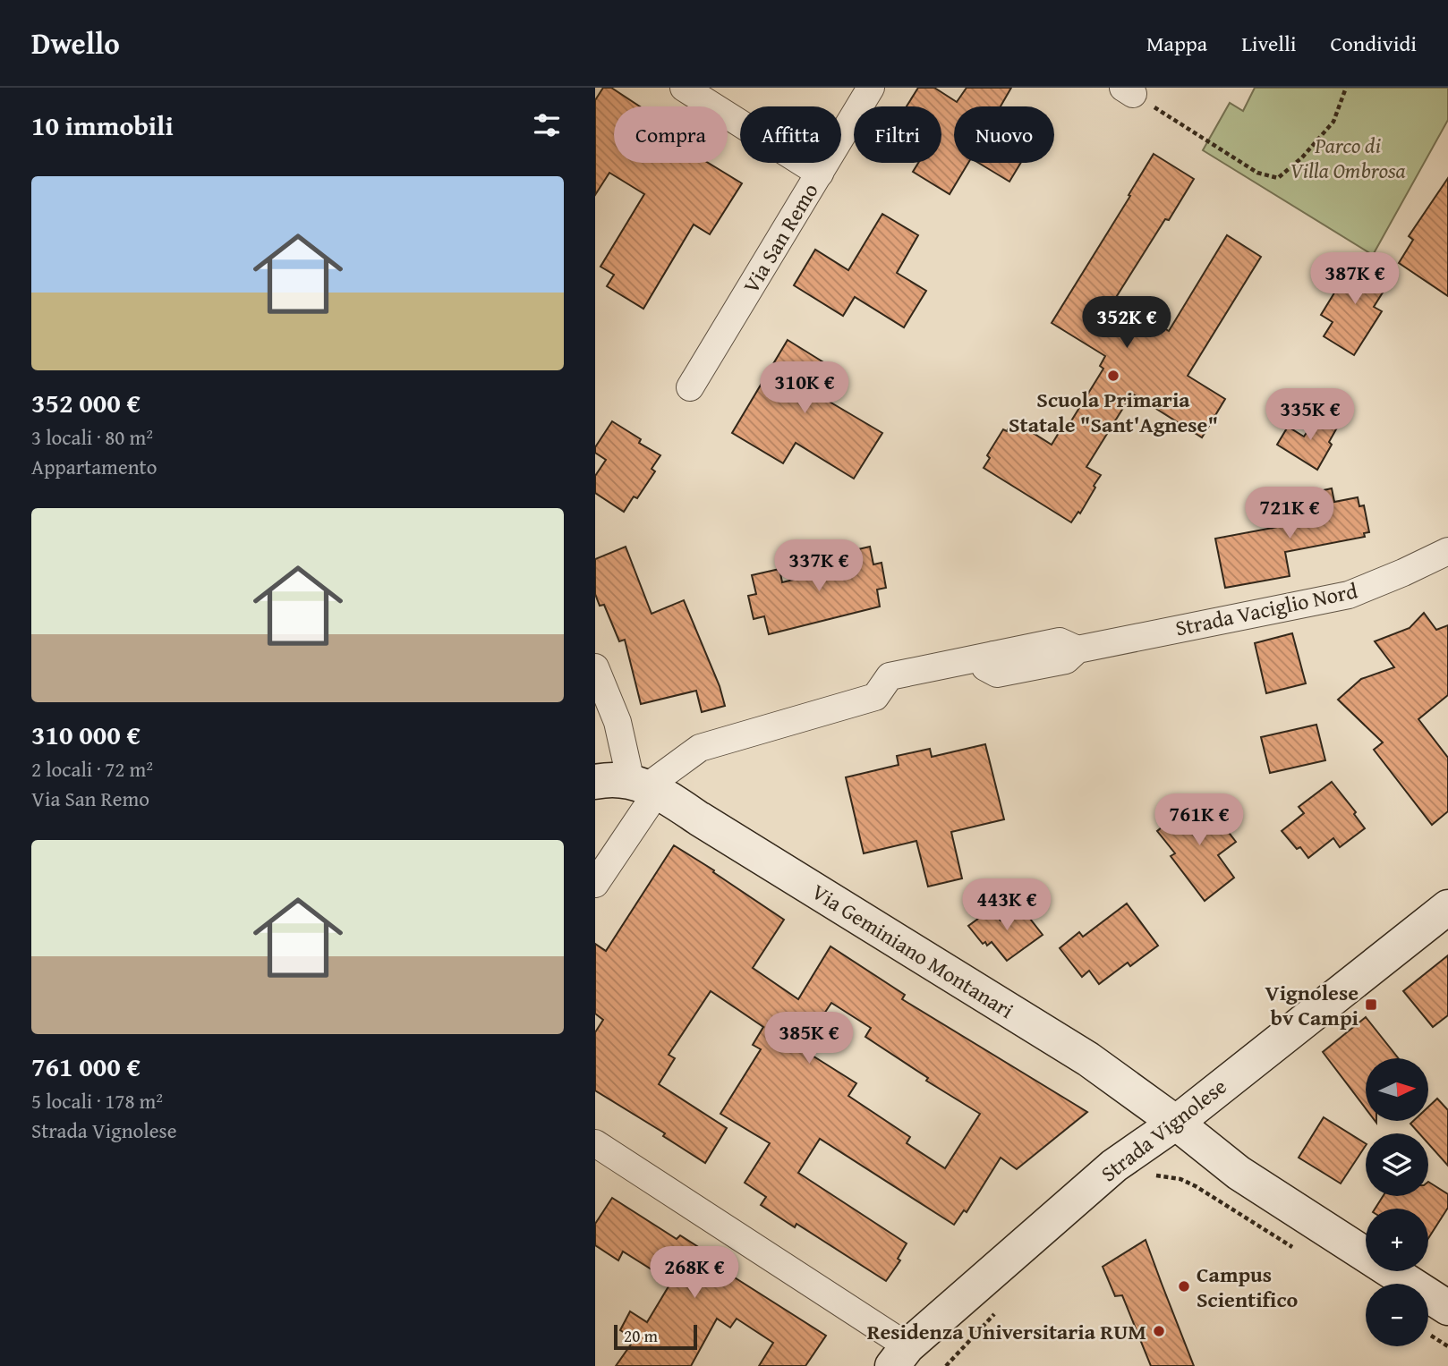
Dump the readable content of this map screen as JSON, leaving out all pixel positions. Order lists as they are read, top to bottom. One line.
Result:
{"streets":{"street":["Via San Remo","Strada Vaciglio Nord","Via Geminiano Montanari","Strada Vignolese"]},"crossings":[["Strada Vaciglio Nord","Via Geminiano Montanari"],["Via Geminiano Montanari","Strada Vignolese"]],"parks":["Parco di Villa Ombrosa"],"places":{"other":["Scuola Primaria Statale \"Sant'Agnese\"","Campus Scientifico","Residenza Universitaria RUM"],"transit":["Vignolese bv Campi"]},"scale_bar":"20 m","north":"right","page":{"header":"Dwello","nav":["Mappa","Livelli","Condividi"],"heading":"10 immobili","chip":["Compra","Affitta","Filtri","Nuovo"],"list":[{"name":"352 000 €","note":"3 locali · 80 m² · Appartamento"},{"name":"310 000 €","note":"2 locali · 72 m² · Via San Remo"},{"name":"761 000 €","note":"5 locali · 178 m² · Strada Vignolese"}],"price":["387K €","352K €","310K €","335K €","721K €","337K €","761K €","443K €","385K €","268K €"],"map_buttons":["+","−"],"scale":"20 m"}}
